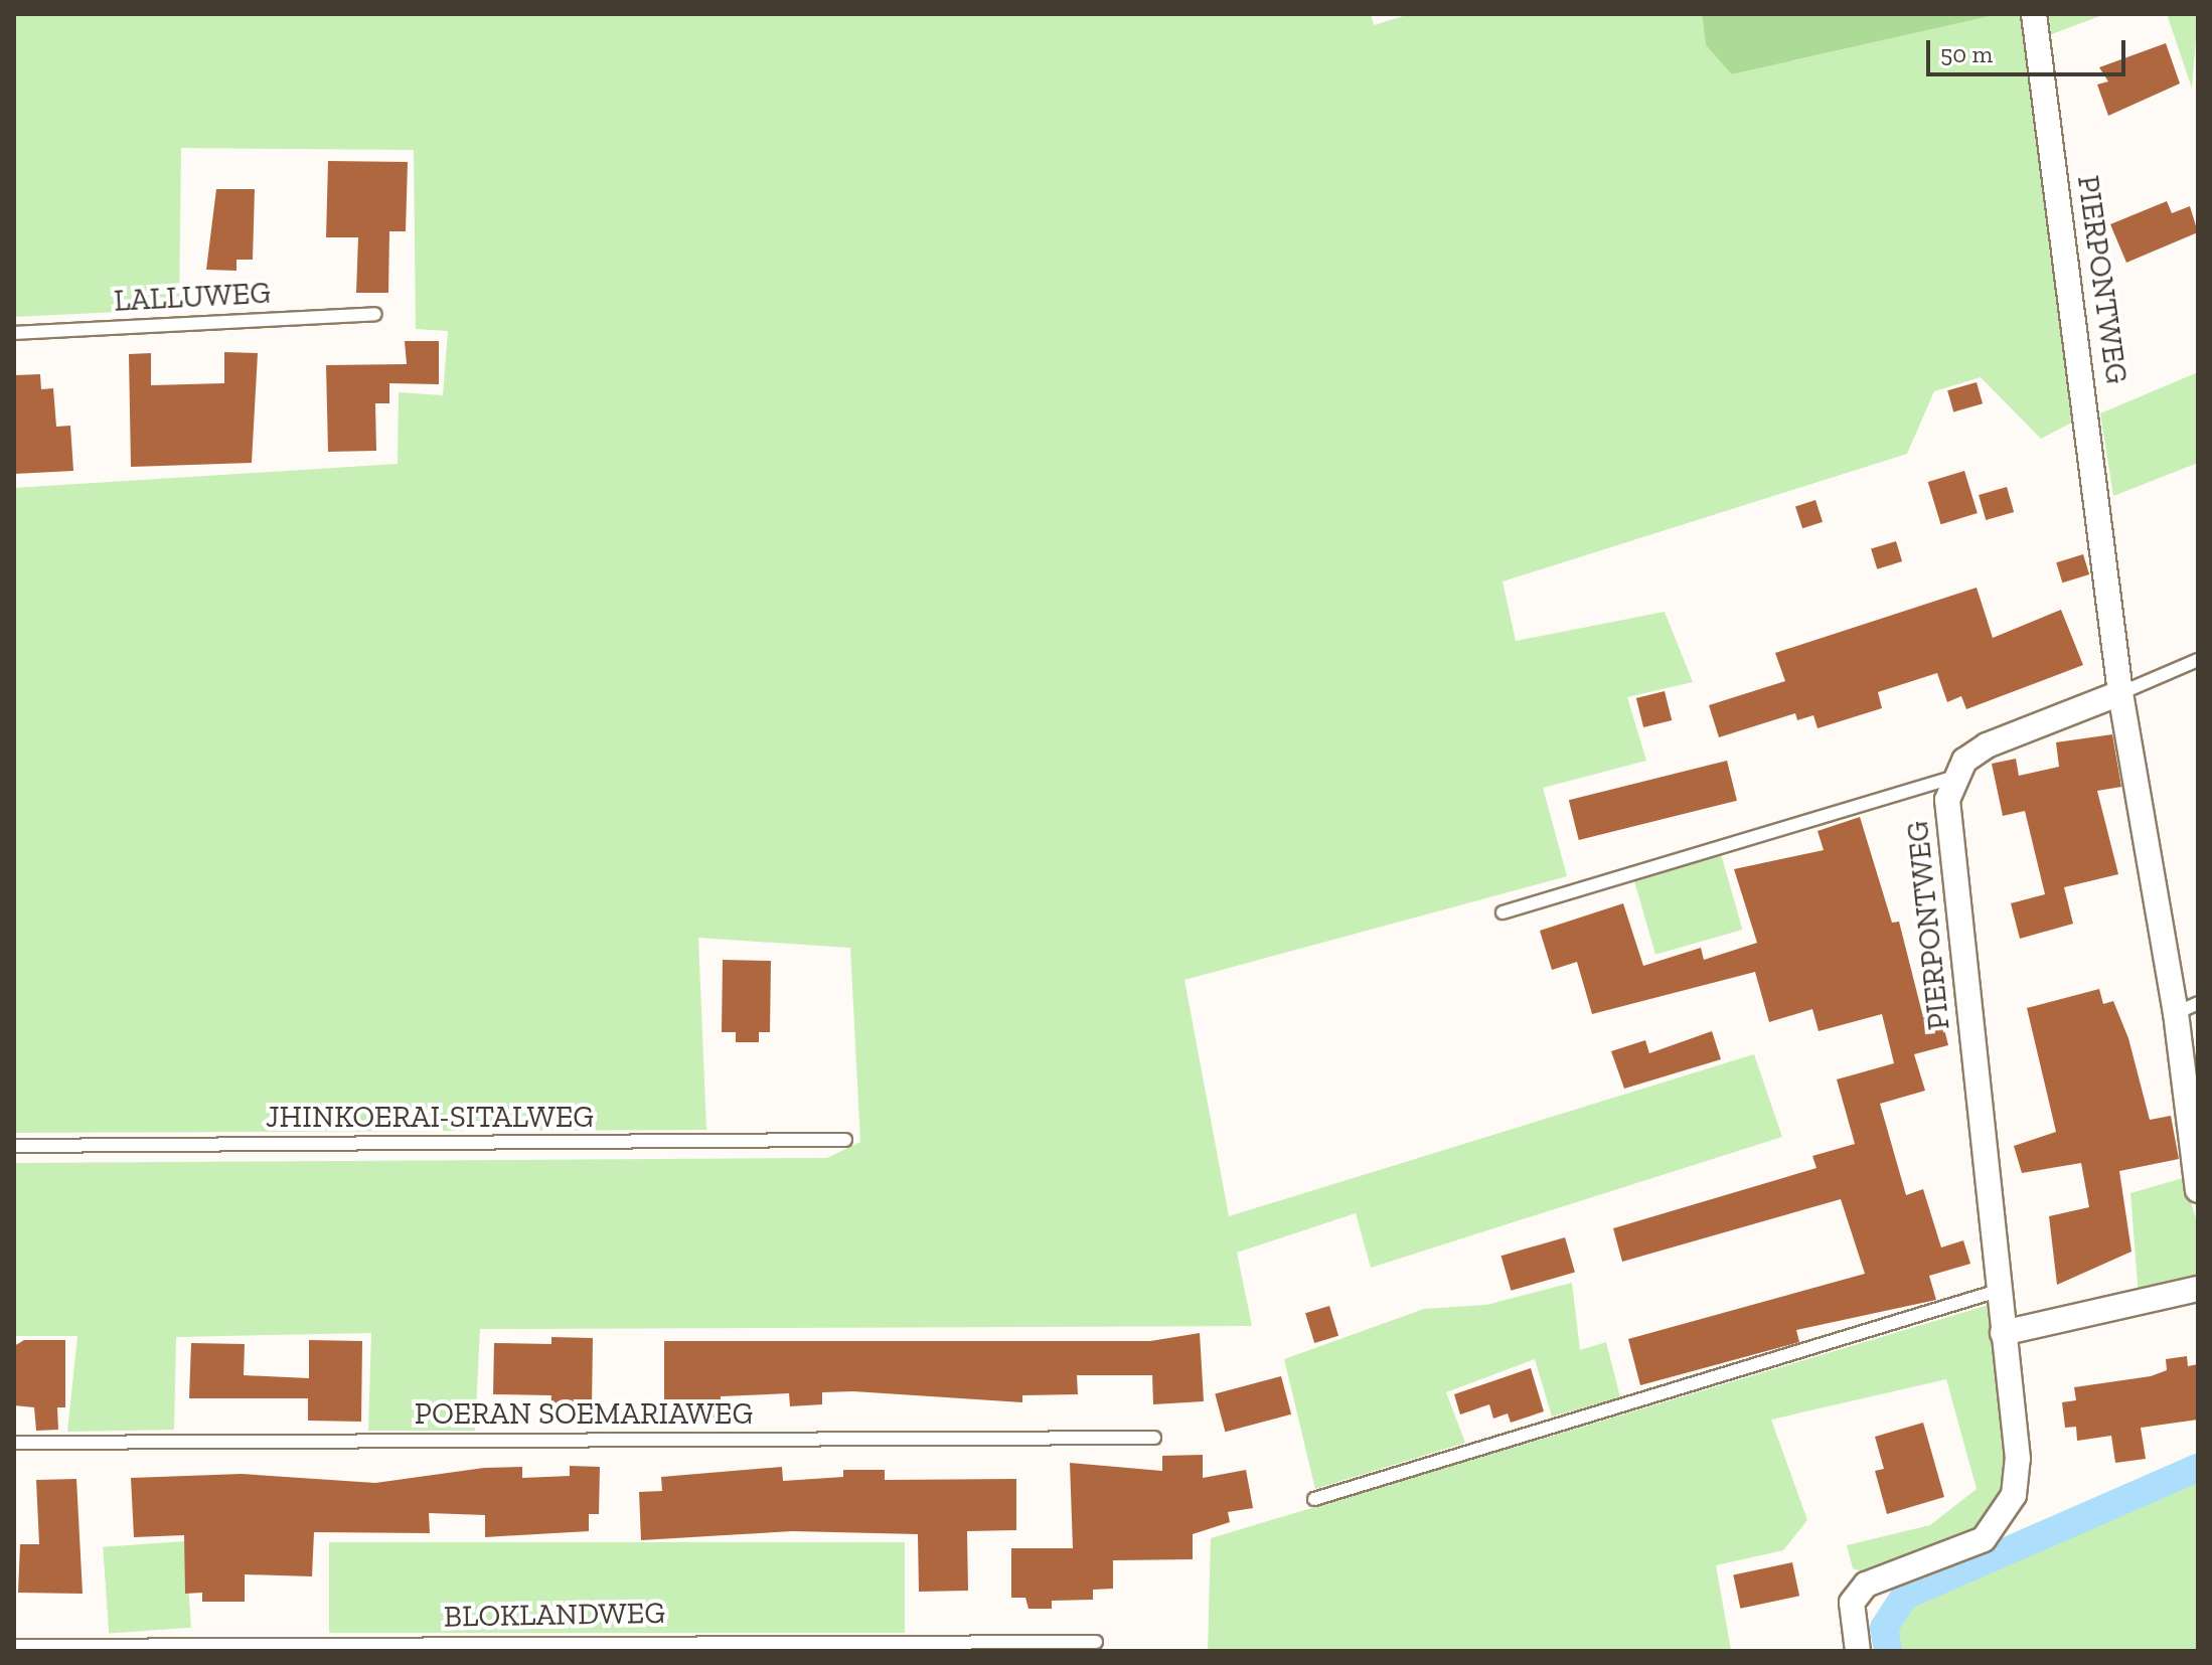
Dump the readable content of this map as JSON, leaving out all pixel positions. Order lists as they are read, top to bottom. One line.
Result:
{"streets":{"street":["PIERPONTWEG"],"lane":["LALLUWEG","JHINKOERAI-SITALWEG","POERAN SOEMARIAWEG","BLOKLANDWEG"]},"scale_bar":"50 m"}
